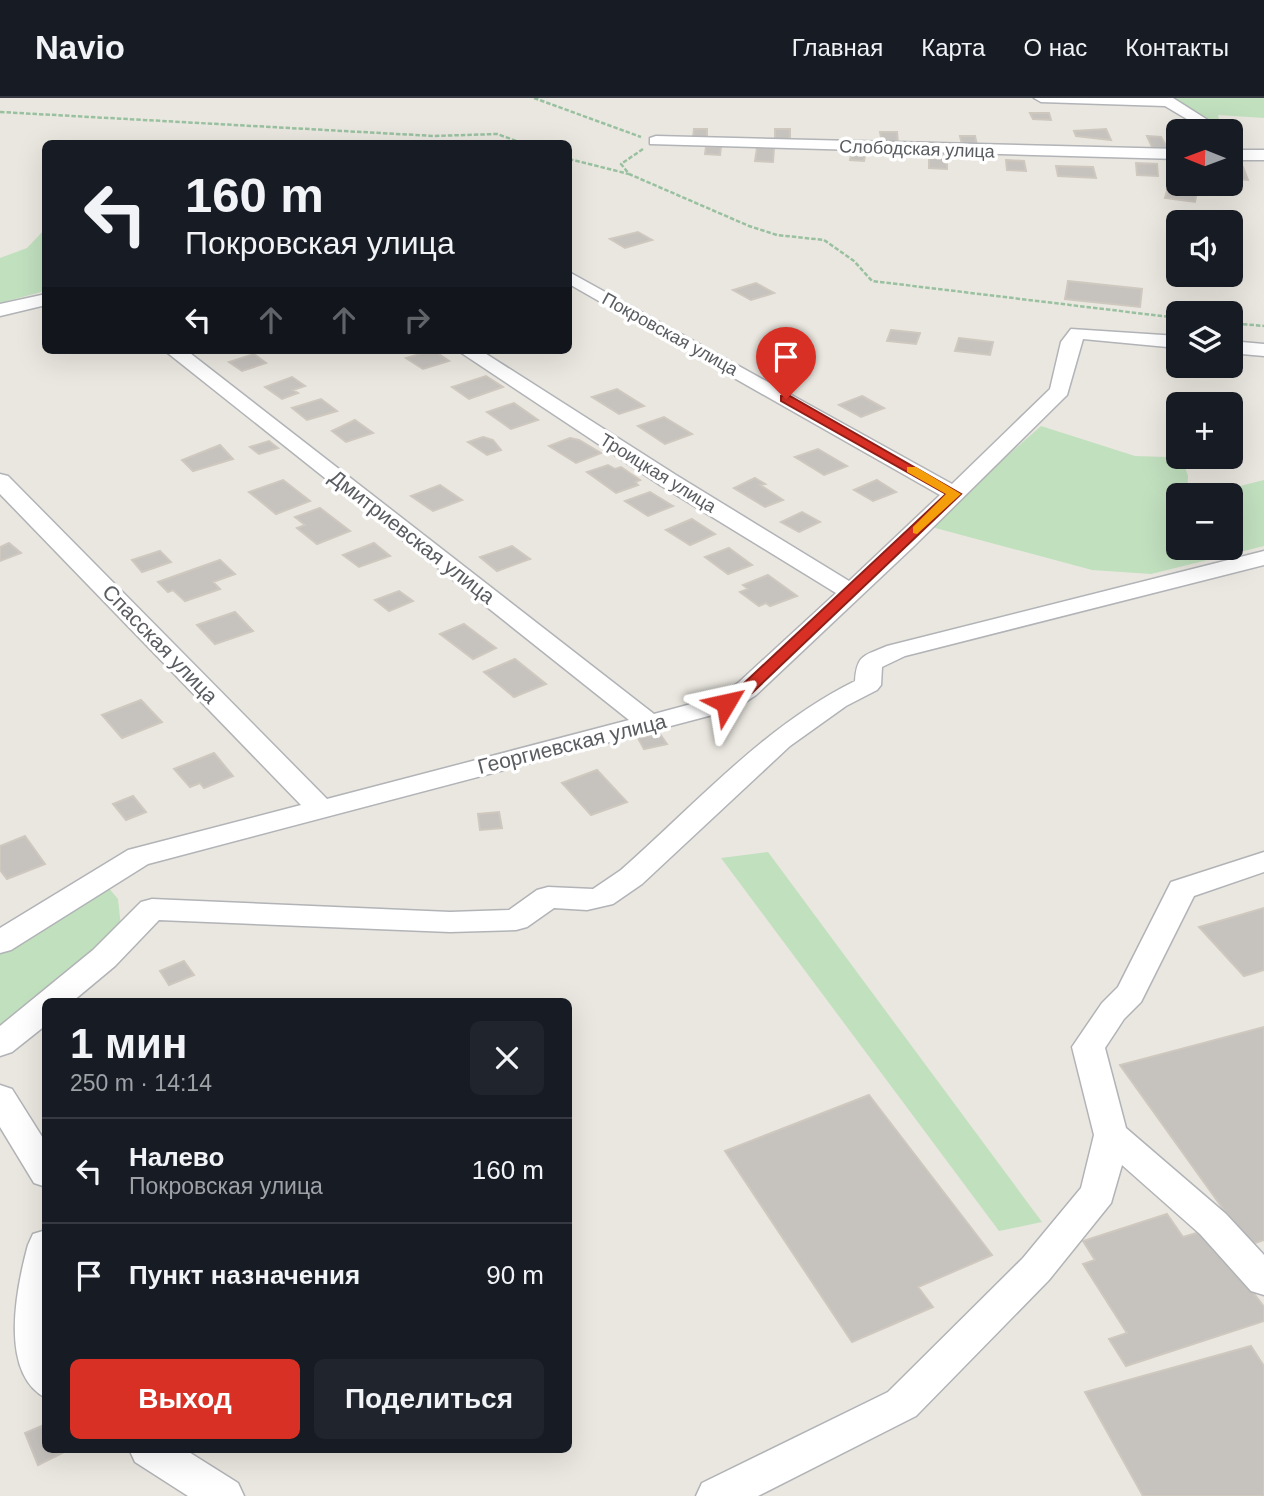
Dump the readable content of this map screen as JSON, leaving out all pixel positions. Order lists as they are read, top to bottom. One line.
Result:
{"streets":{"street":["Слободская улица","Покровская улица","Троицкая улица","Дмитриевская улица","Спасская улица","Георгиевская улица"]},"crossings":[["Покровская улица","Георгиевская улица"],["Троицкая улица","Георгиевская улица"],["Дмитриевская улица","Георгиевская улица"],["Спасская улица","Георгиевская улица"]],"north":"left","page":{"header":"Navio","nav":["Главная","Карта","О нас","Контакты"],"map_buttons":["+","−"],"turn":["160 m","Покровская улица"],"heading":["1 мин","250 m · 14:14"],"list":[{"name":"Налево","note":"Покровская улица","value":"160 m"},{"name":"Пункт назначения","value":"90 m"}],"buttons":["Выход","Поделиться"]}}
